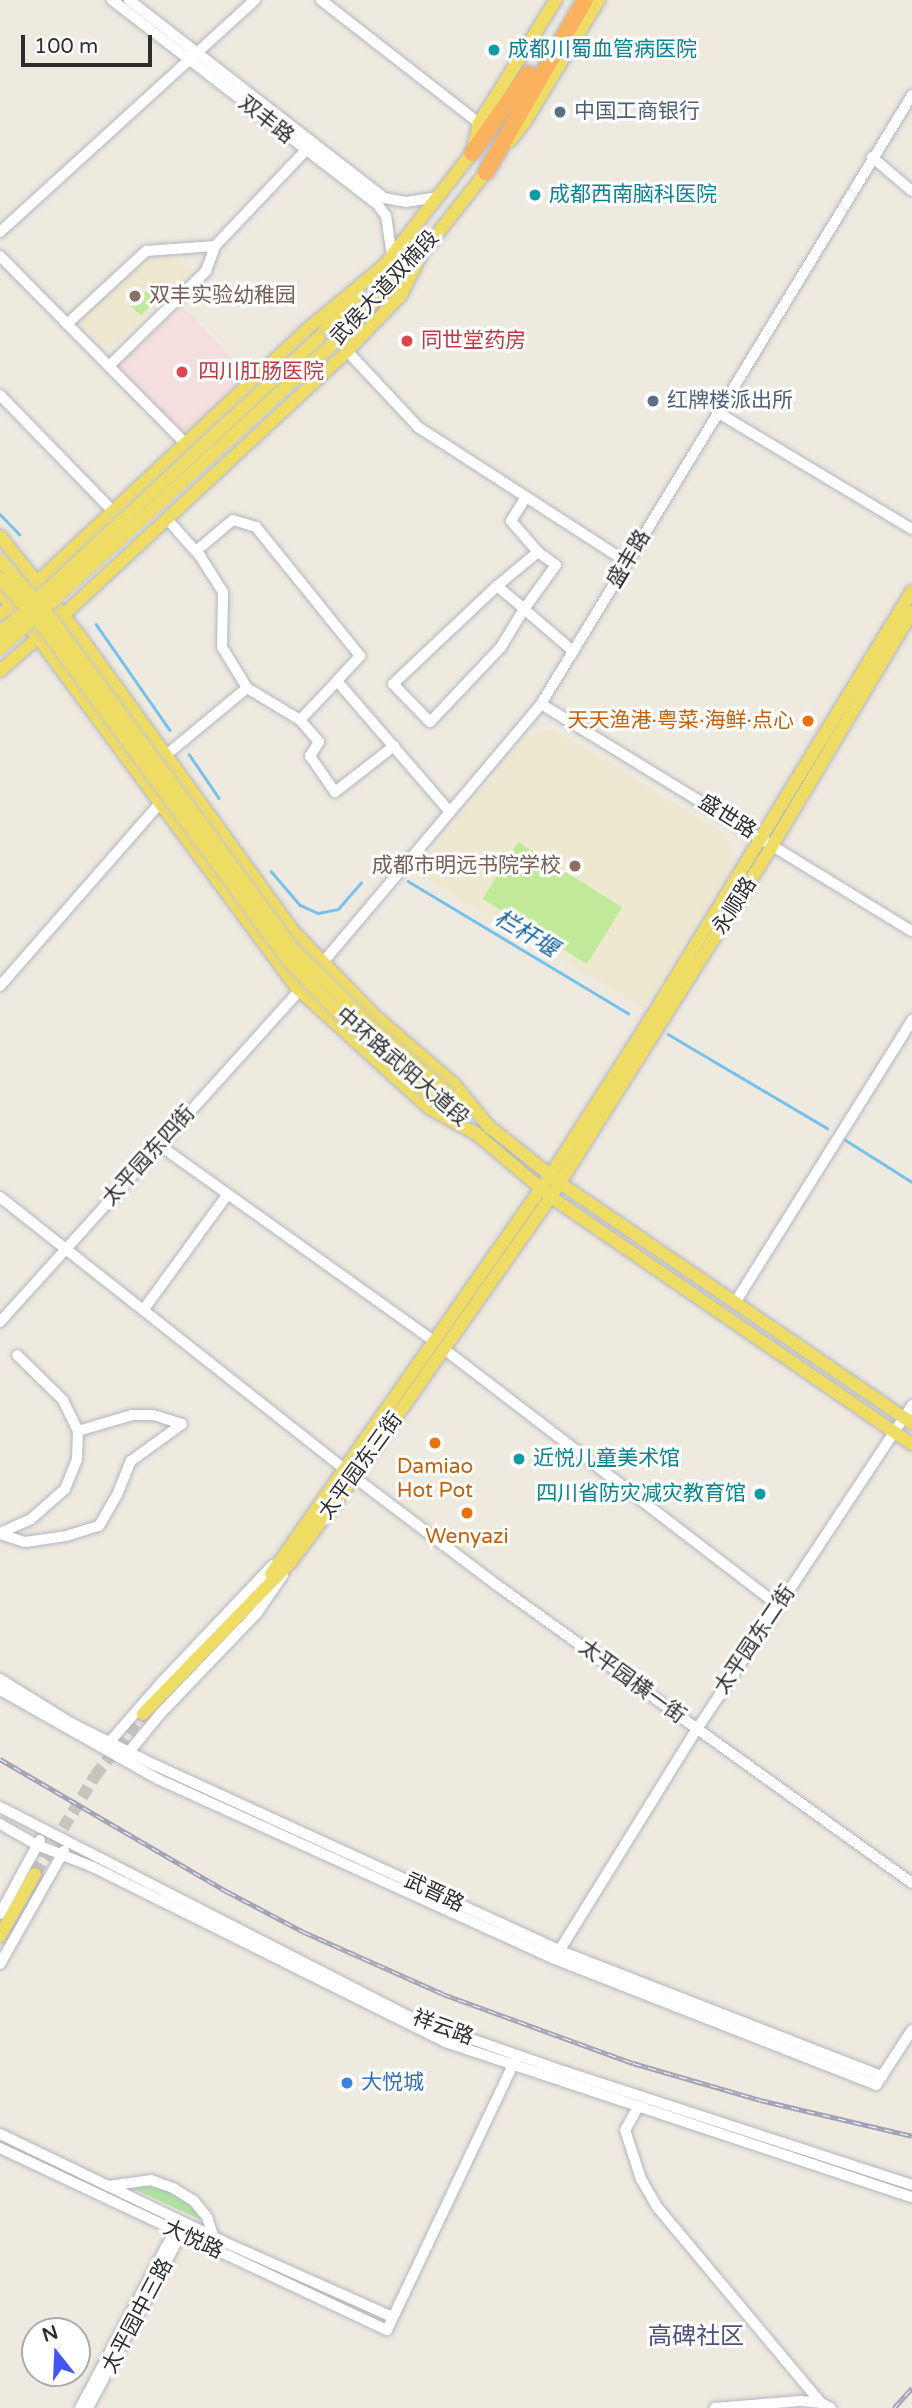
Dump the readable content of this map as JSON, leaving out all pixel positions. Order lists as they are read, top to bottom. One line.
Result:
{"streets":{"main road":["武侯大道双楠段","永顺路","中环路武阳大道段","太平园东三街"],"street":["双丰路","盛丰路","盛世路","太平园东四街","太平园东二街","太平园横一街","武晋路","祥云路","大悦路","太平园中三路"]},"crossings":[["双丰路","武侯大道双楠段"],["盛丰路","盛世路"],["盛丰路","太平园东四街"],["盛世路","永顺路"],["永顺路","中环路武阳大道段"],["永顺路","太平园东三街"],["中环路武阳大道段","太平园东三街"],["中环路武阳大道段","太平园东二街"],["太平园东四街","太平园横一街"],["太平园东三街","太平园横一街"],["太平园东二街","太平园横一街"],["太平园东二街","武晋路"],["大悦路","太平园中三路"]],"districts":["高碑社区"],"water":["栏杆堰"],"places":["成都川蜀血管病医院","中国工商银行","成都西南脑科医院","双丰实验幼稚园","同世堂药房","四川肛肠医院","红牌楼派出所","天天渔港·粤菜·海鲜·点心","成都市明远书院学校","Damiao Hot Pot","近悦儿童美术馆","四川省防灾减灾教育馆","Wenyazi","大悦城"],"scale_bar":"100 m","north":"top"}
